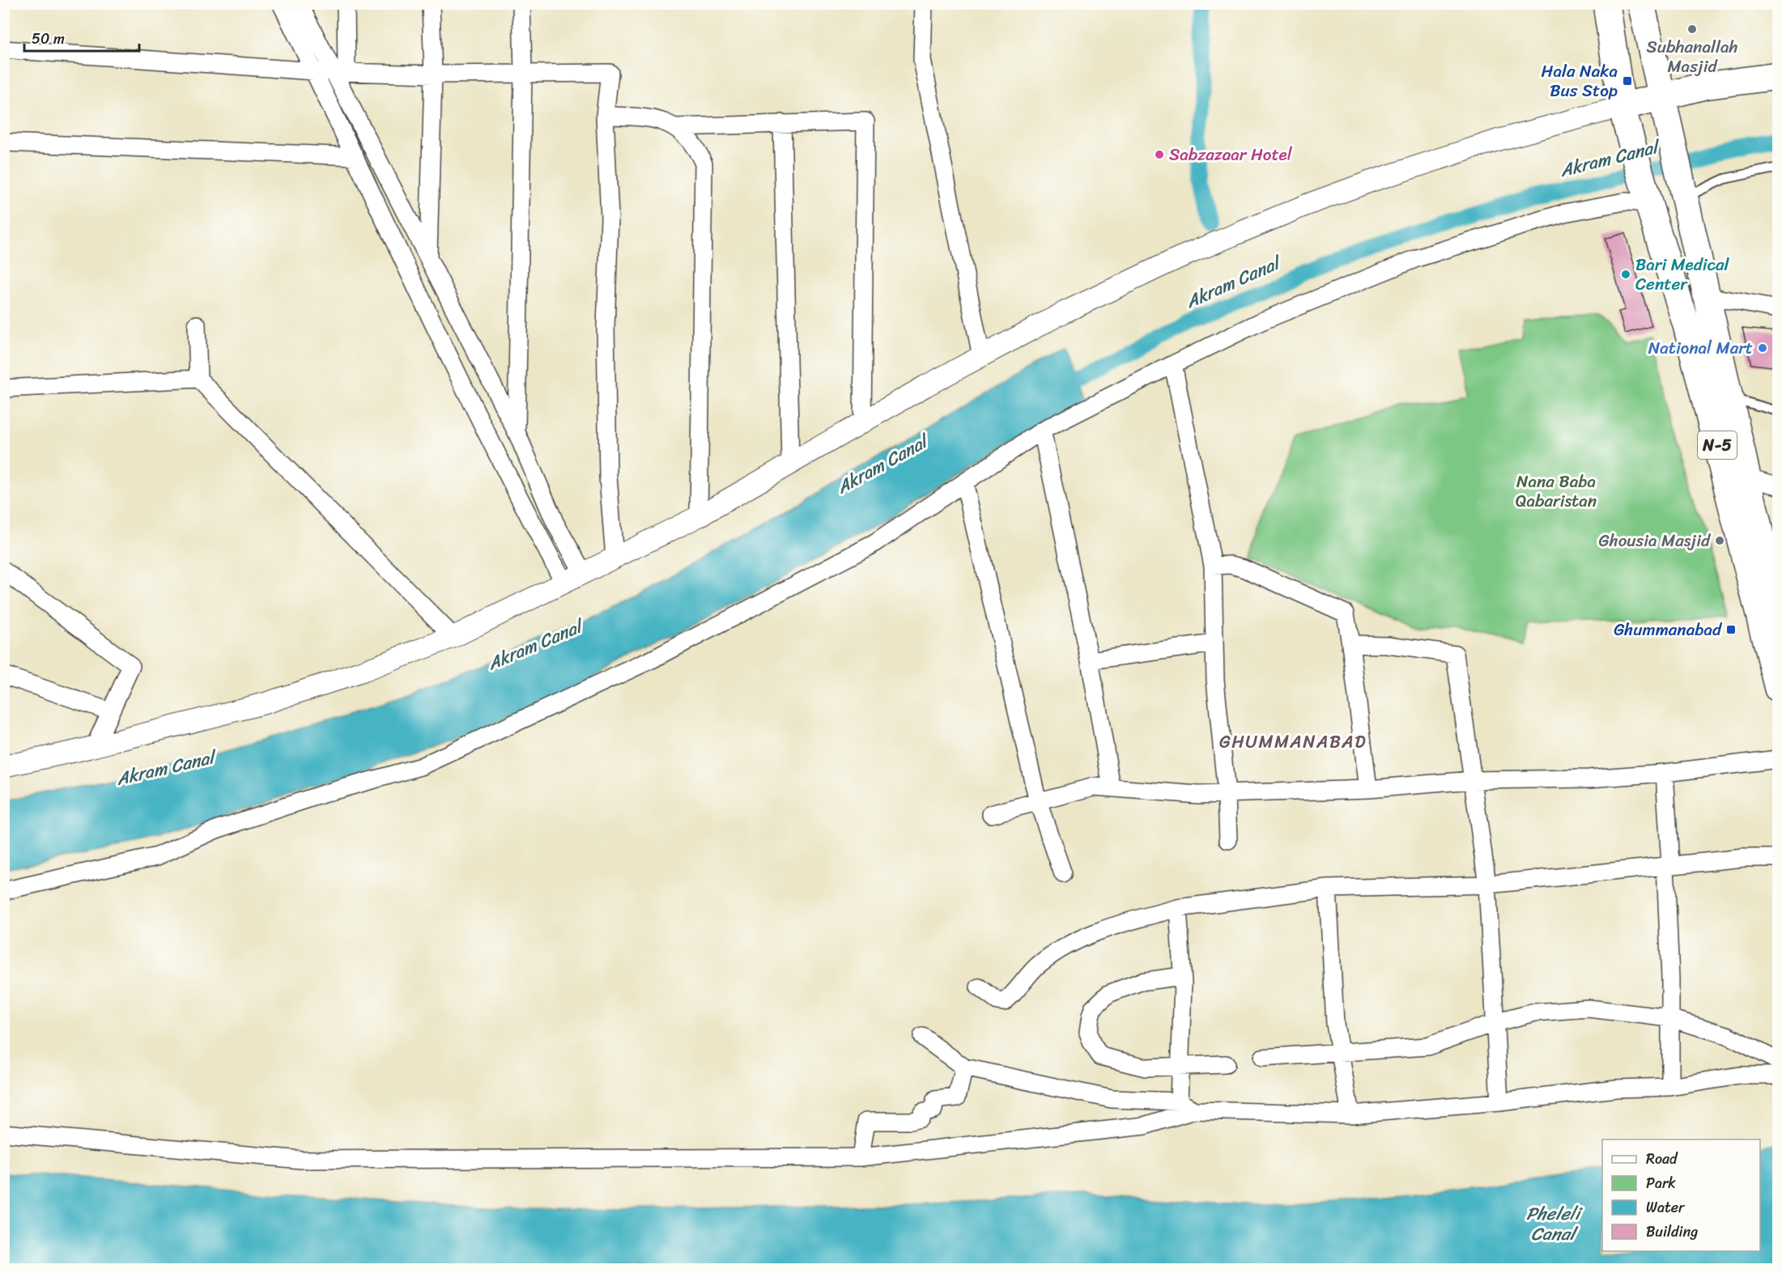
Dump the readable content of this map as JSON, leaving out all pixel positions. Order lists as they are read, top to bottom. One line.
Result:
{"streets":{"highway":["N-5"]},"districts":["GHUMMANABAD"],"water":["Akram Canal","Pheleli Canal"],"parks":["Nana Baba Qabaristan"],"places":{"other":["Subhanallah Masjid","Sabzazaar Hotel","Bari Medical Center","National Mart","Ghousia Masjid"],"transit":["Hala Naka Bus Stop","Ghummanabad"]},"legend":["Road","Park","Water","Building"],"scale_bar":"50 m"}
